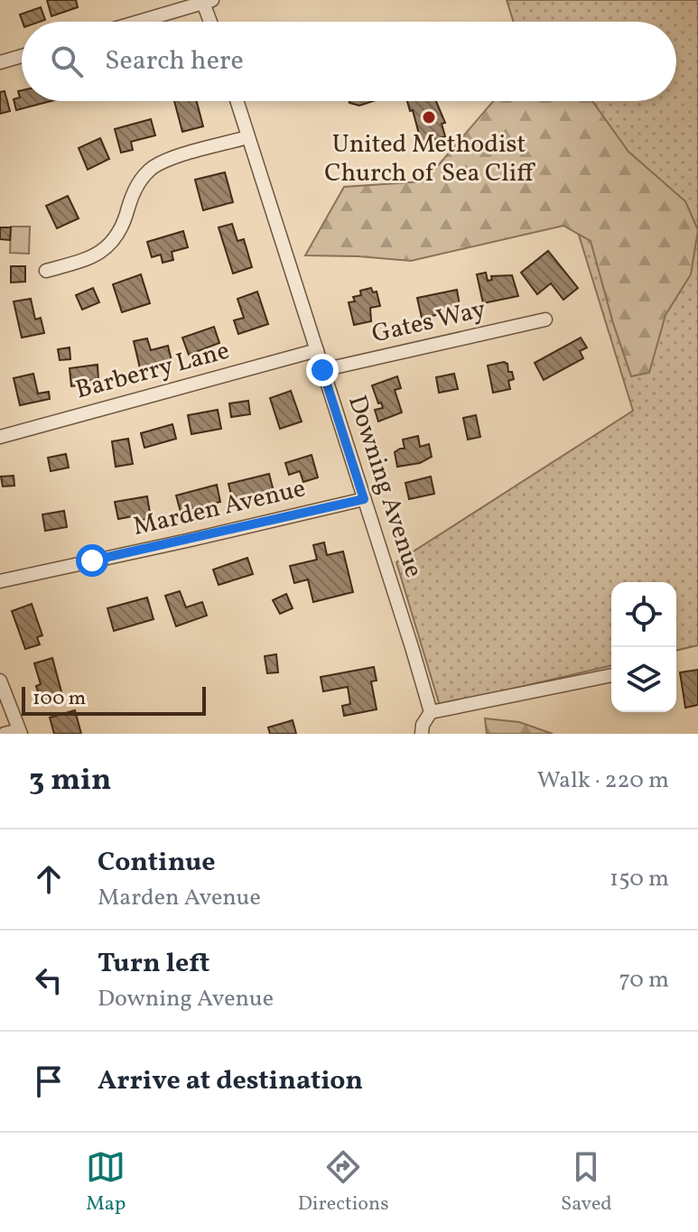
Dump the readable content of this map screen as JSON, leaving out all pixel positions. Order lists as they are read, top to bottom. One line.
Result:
{"streets":{"street":["Gates Way","Barberry Lane","Downing Avenue","Marden Avenue"]},"crossings":[["Gates Way","Downing Avenue"],["Barberry Lane","Downing Avenue"],["Downing Avenue","Marden Avenue"]],"places":["United Methodist Church of Sea Cliff"],"scale_bar":"100 m","page":{"search":"Search here","scale":"100 m","heading":["3 min","Walk · 220 m"],"list":[["Continue","Marden Avenue","150 m"],["Turn left","Downing Avenue","70 m"],"Arrive at destination"],"nav":["Map","Directions","Saved"]}}
